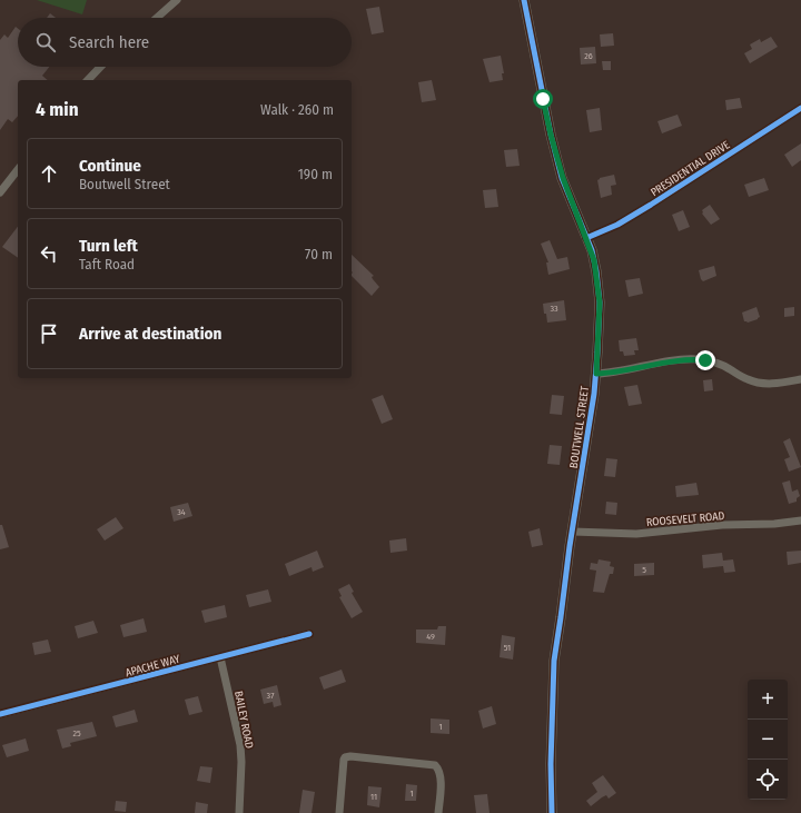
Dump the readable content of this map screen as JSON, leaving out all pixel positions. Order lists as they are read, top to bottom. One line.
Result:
{"streets":{"street":["PRESIDENTIAL DRIVE","BOUTWELL STREET","ROOSEVELT ROAD","APACHE WAY","BAILEY ROAD"]},"crossings":[["PRESIDENTIAL DRIVE","BOUTWELL STREET"],["BOUTWELL STREET","ROOSEVELT ROAD"],["APACHE WAY","BAILEY ROAD"]],"house_numbers":["26","33","34","5","49","51","37","1","25","1","11"],"page":{"search":"Search here","heading":["4 min","Walk · 260 m"],"list":[["Continue","Boutwell Street","190 m"],["Turn left","Taft Road","70 m"],"Arrive at destination"],"map_buttons":["+","−"]}}
